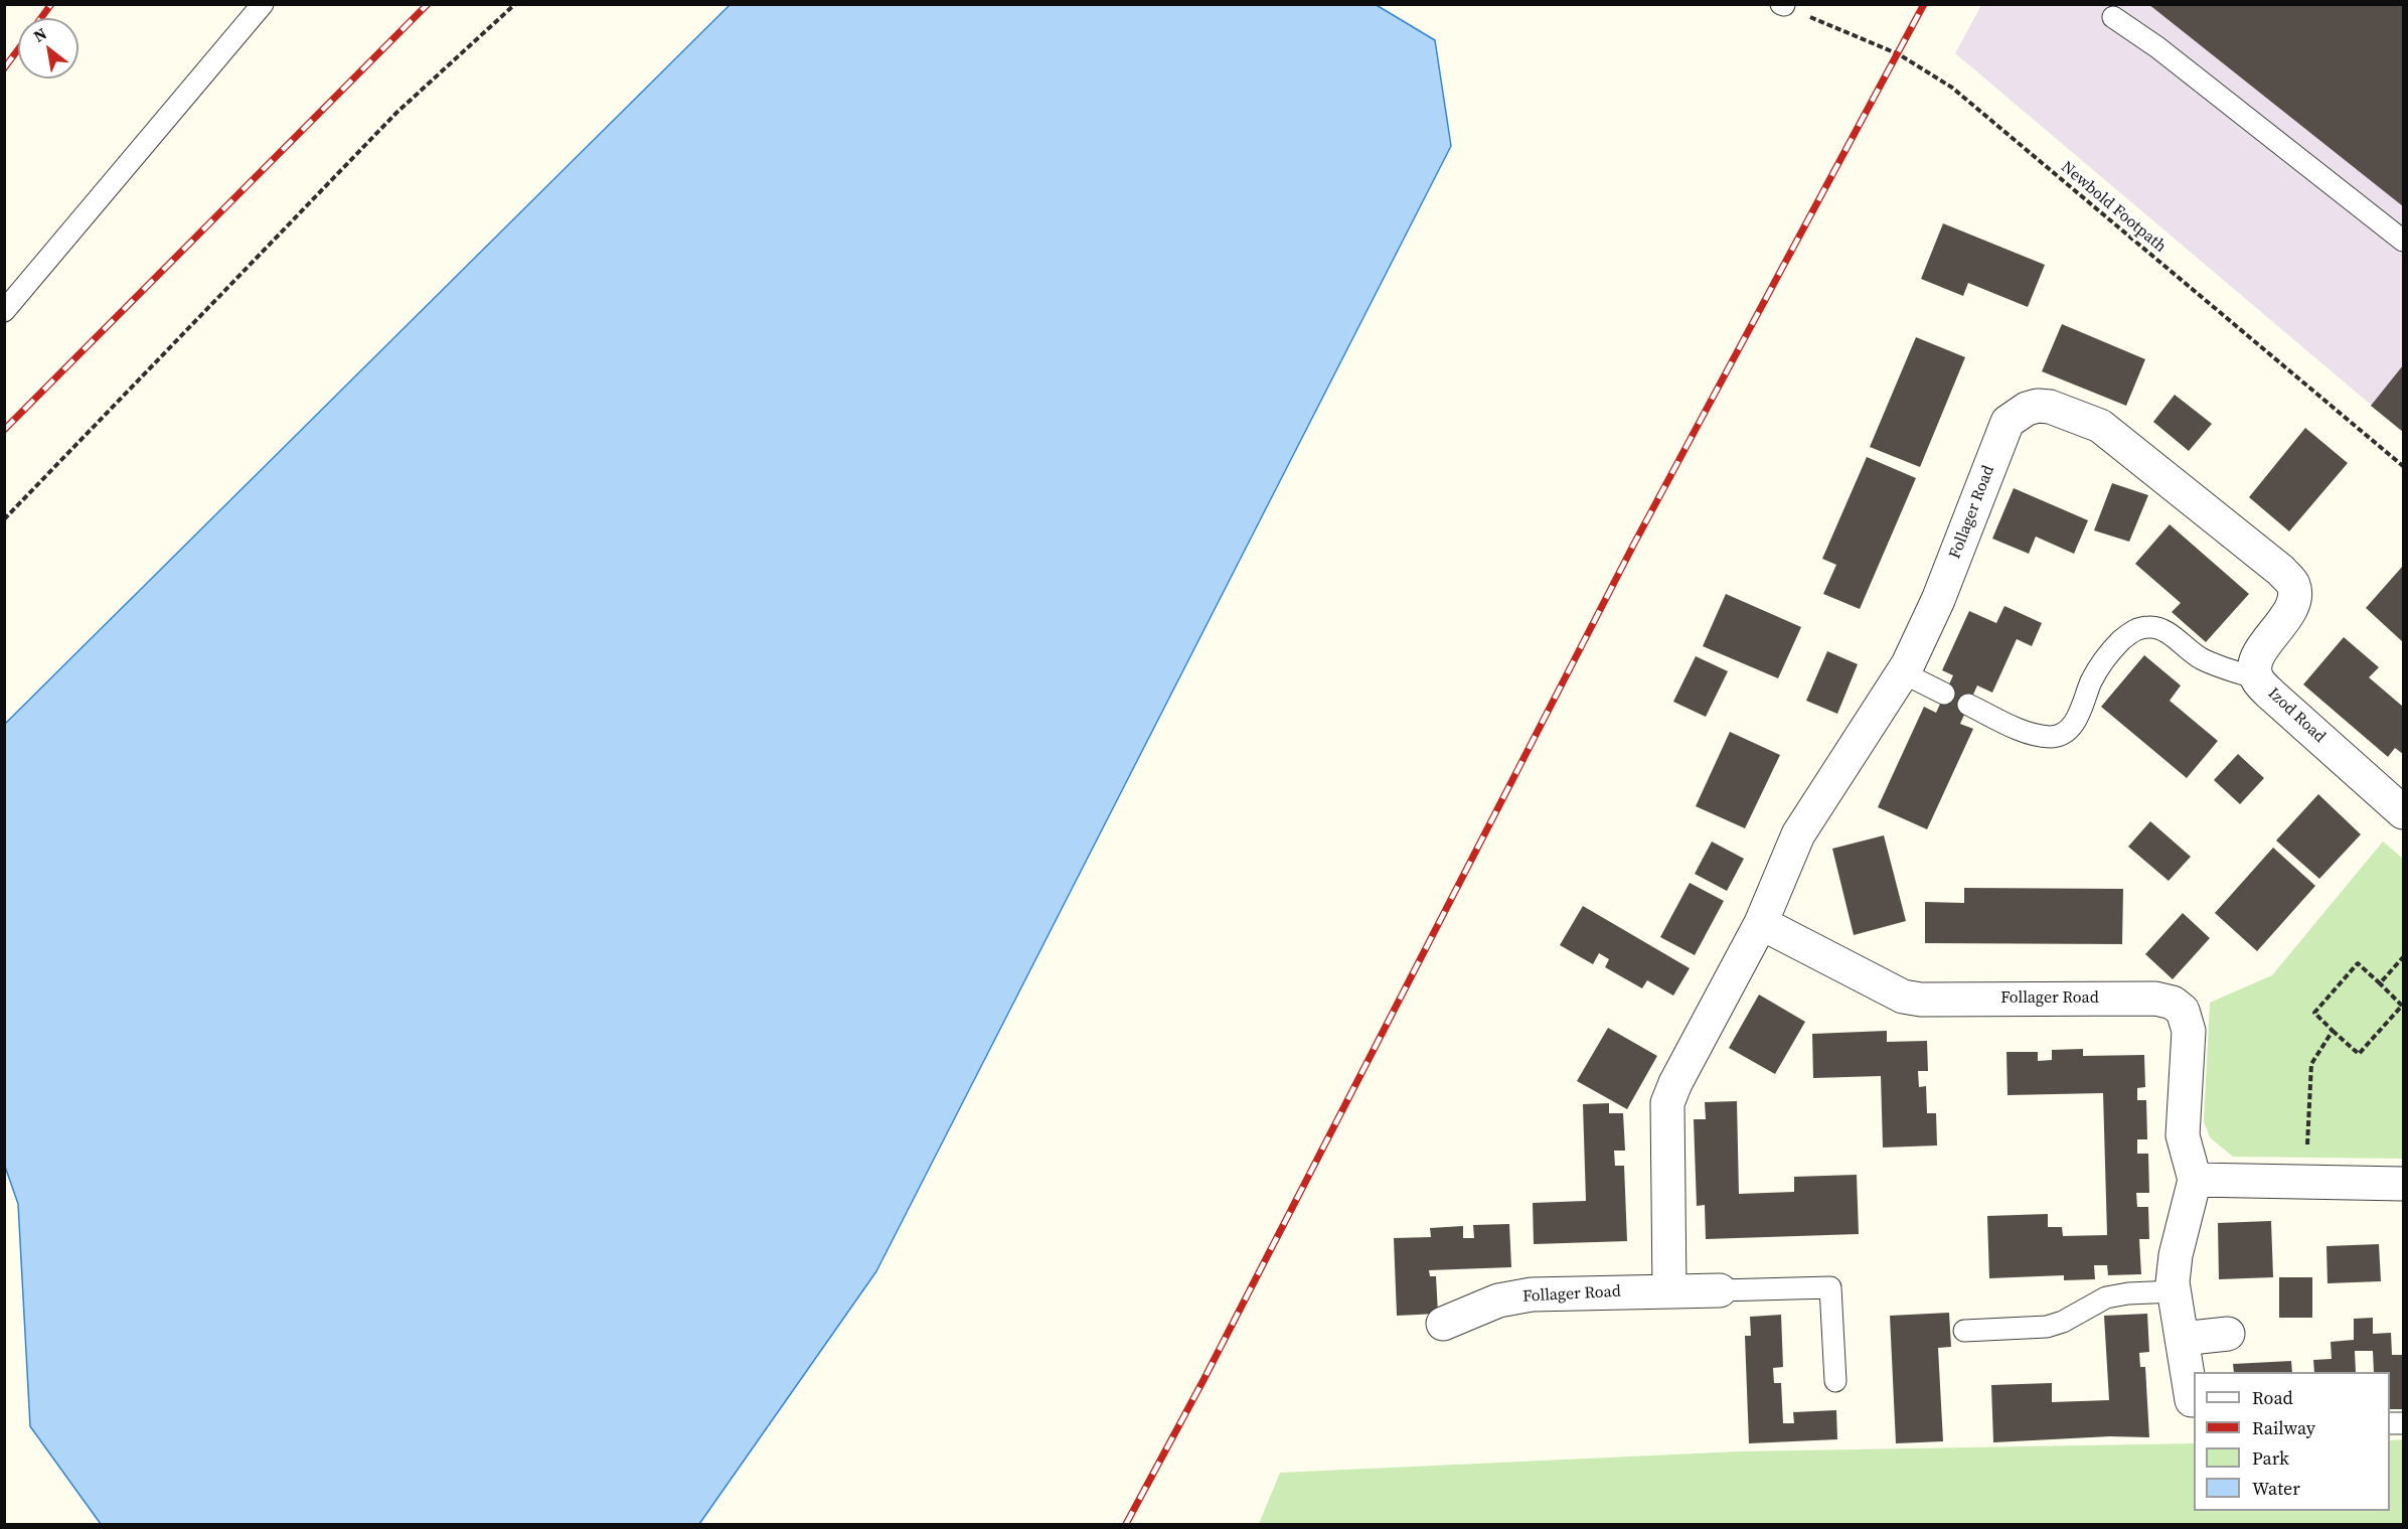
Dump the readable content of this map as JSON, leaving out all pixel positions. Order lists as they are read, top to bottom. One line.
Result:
{"streets":{"street":["Follager Road","Izod Road"],"path":["Newbold Footpath"]},"crossings":[["Follager Road","Izod Road"]],"legend":["Road","Railway","Park","Water"],"north":"top left"}
